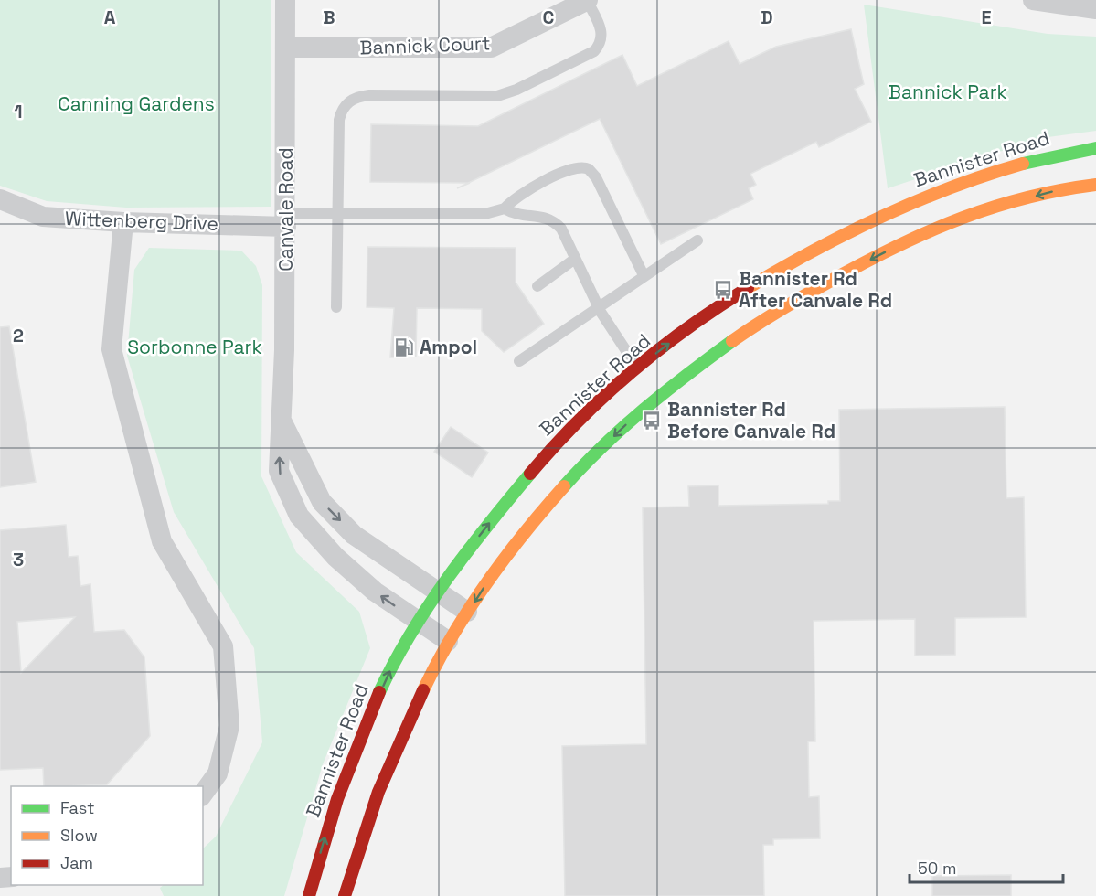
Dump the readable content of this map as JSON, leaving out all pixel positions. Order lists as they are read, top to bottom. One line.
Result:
{"streets":{"main road":["Bannister Road"],"street":["Bannick Court","Canvale Road","Wittenberg Drive"]},"crossings":[["Bannick Court","Canvale Road"],["Bannister Road","Canvale Road"],["Canvale Road","Wittenberg Drive"]],"parks":["Bannick Park","Canning Gardens","Sorbonne Park"],"places":{"bus stop":["Bannister Rd After Canvale Rd","Bannister Rd Before Canvale Rd"],"fuel station":["Ampol"]},"legend":["Fast","Slow","Jam"],"scale_bar":"50 m","grid":{"columns":["A","B","C","D","E"],"rows":["1","2","3"]}}
